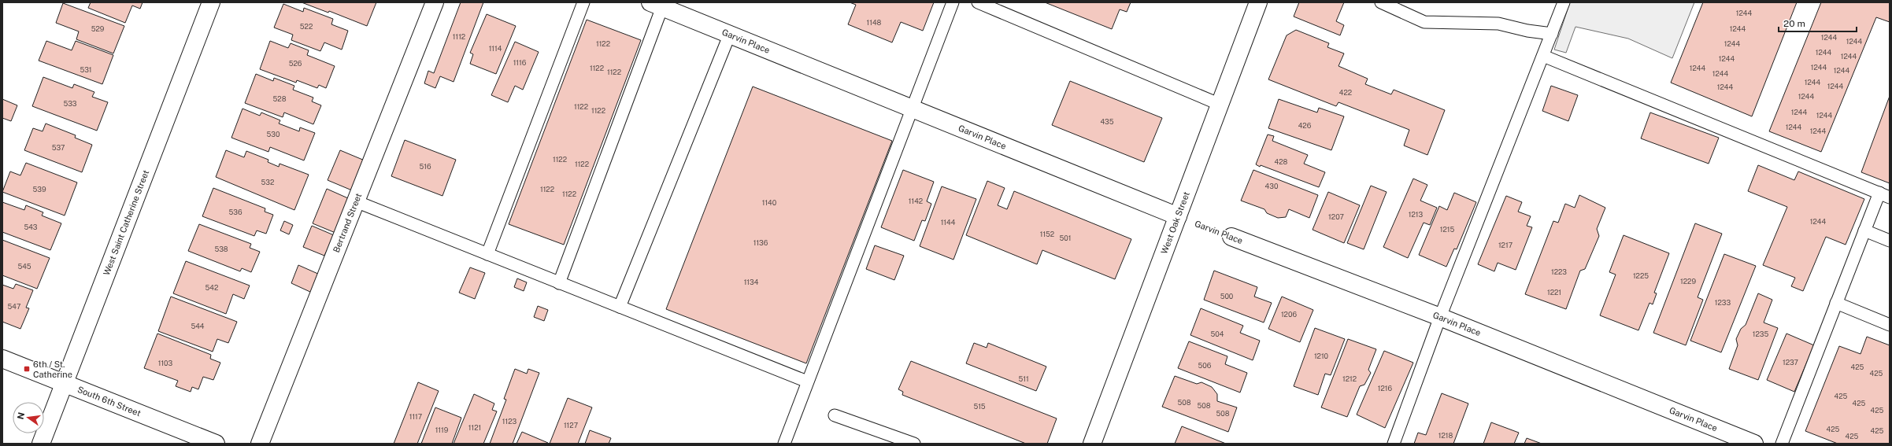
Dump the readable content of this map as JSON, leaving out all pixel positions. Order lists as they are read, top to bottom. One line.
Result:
{"streets":{"street":["Garvin Place","West Saint Catherine Street","Bertrand Street","West Oak Street","South 6th Street"]},"crossings":[["Garvin Place","West Oak Street"],["West Saint Catherine Street","South 6th Street"]],"places":{"transit":["6th / St. Catherine"]},"house_numbers":["1244","1148","522","529","1244","1112","1244","1244","1122","1244","1114","1244","1244","1244","1116","526","1244","1122","1244","531","1244","1122","1244","1244","1244","1244","422","1244","528","533","1122","1122","1244","1244","435","426","1244","1244","530","537","1122","428","1122","516","532","430","539","1122","1122","1142","1140","536","1213","1207","1244","1144","543","1215","1152","501","1136","1217","538","545","1223","1225","1229","1134","542","1221","500","1233","547","1206","544","504","1235","1210","1237","1103","506","425","425","511","1212","1216","425","508","425","508","515","425","508","1117","1123","1127","1121","425","1119","425","1218","425"],"scale_bar":"20 m","north":"left"}
